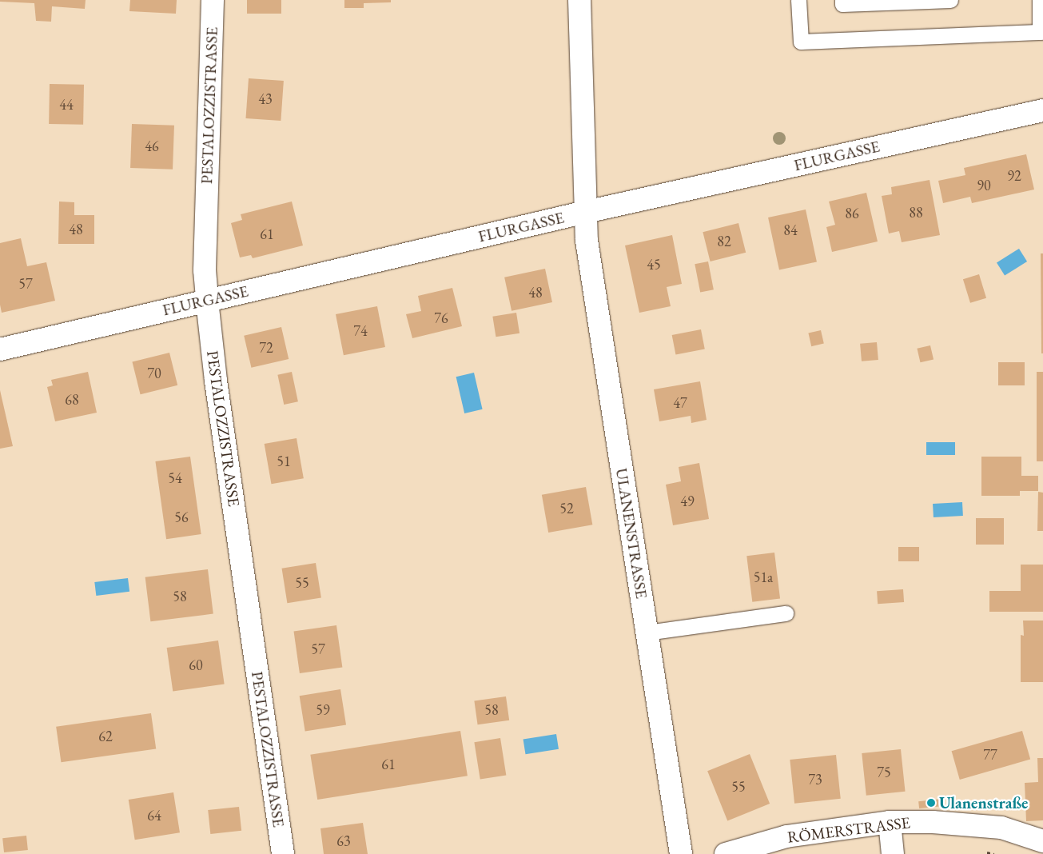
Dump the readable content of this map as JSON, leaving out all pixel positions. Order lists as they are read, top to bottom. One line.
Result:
{"streets":{"street":["PESTALOZZISTRASSE","FLURGASSE","ULANENSTRASSE","RÖMERSTRASSE"]},"crossings":[["PESTALOZZISTRASSE","FLURGASSE"],["FLURGASSE","ULANENSTRASSE"]],"places":["Ulanenstraße"],"house_numbers":["43","44","46","92","90","88","86","48","84","61","82","45","57","48","76","74","72","70","68","47","51","54","49","52","56","51a","55","58","57","60","59","58","62","77","61","75","73","55","64","63"]}
